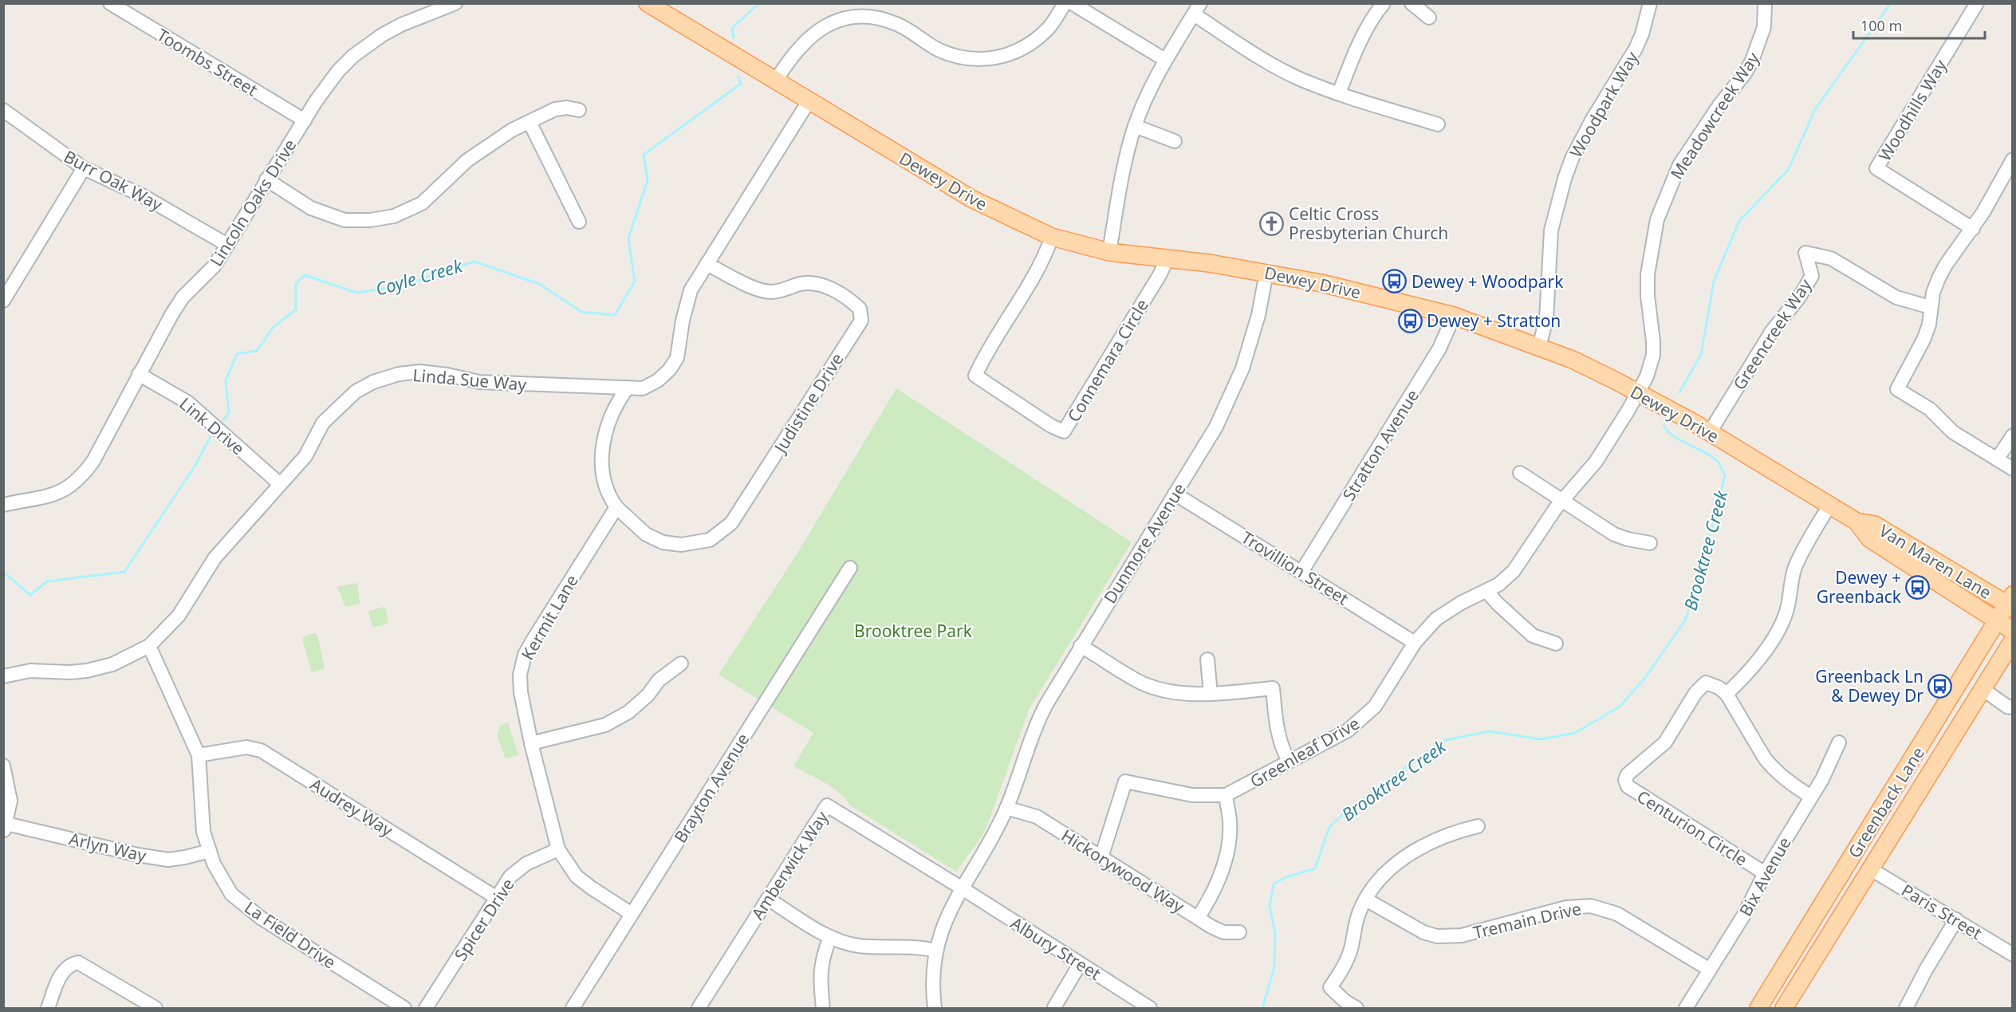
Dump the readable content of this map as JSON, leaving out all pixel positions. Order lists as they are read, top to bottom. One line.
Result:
{"streets":{"main road":["Dewey Drive","Van Maren Lane","Greenback Lane"],"street":["Toombs Street","Woodpark Way","Woodhills Way","Meadowcreek Way","Burr Oak Way","Lincoln Oaks Drive","Greencreek Way","Connemara Circle","Linda Sue Way","Judistine Drive","Link Drive","Stratton Avenue","Dunmore Avenue","Trovillion Street","Kermit Lane","Greenleaf Drive","Brayton Avenue","Audrey Way","Centurion Circle","Arlyn Way","Amberwick Way","Hickorywood Way","Bix Avenue","Paris Street","Spicer Drive","Tremain Drive","La Field Drive","Albury Street"]},"crossings":[["Toombs Street","Lincoln Oaks Drive"],["Woodpark Way","Dewey Drive"],["Meadowcreek Way","Dewey Drive"],["Meadowcreek Way","Greenleaf Drive"],["Burr Oak Way","Lincoln Oaks Drive"],["Dewey Drive","Greencreek Way"],["Dewey Drive","Connemara Circle"],["Dewey Drive","Linda Sue Way"],["Dewey Drive","Stratton Avenue"],["Dewey Drive","Dunmore Avenue"],["Dewey Drive","Van Maren Lane"],["Dewey Drive","Greenleaf Drive"],["Dewey Drive","Greenback Lane"],["Lincoln Oaks Drive","Link Drive"],["Linda Sue Way","Judistine Drive"],["Linda Sue Way","Link Drive"],["Linda Sue Way","La Field Drive"],["Judistine Drive","Kermit Lane"],["Stratton Avenue","Trovillion Street"],["Dunmore Avenue","Trovillion Street"],["Dunmore Avenue","Amberwick Way"],["Dunmore Avenue","Hickorywood Way"],["Dunmore Avenue","Albury Street"],["Van Maren Lane","Greenback Lane"],["Trovillion Street","Greenleaf Drive"],["Kermit Lane","Brayton Avenue"],["Kermit Lane","Spicer Drive"],["Greenleaf Drive","Hickorywood Way"],["Greenback Lane","Paris Street"],["Audrey Way","Spicer Drive"],["Audrey Way","La Field Drive"],["Centurion Circle","Bix Avenue"],["Arlyn Way","La Field Drive"],["Amberwick Way","Albury Street"],["Bix Avenue","Tremain Drive"]],"water":["Coyle Creek","Brooktree Creek"],"parks":["Brooktree Park"],"places":{"church":["Celtic Cross Presbyterian Church"],"bus stop":["Dewey + Woodpark","Dewey + Stratton","Dewey + Greenback","Greenback Ln & Dewey Dr"]},"scale_bar":"100 m"}
